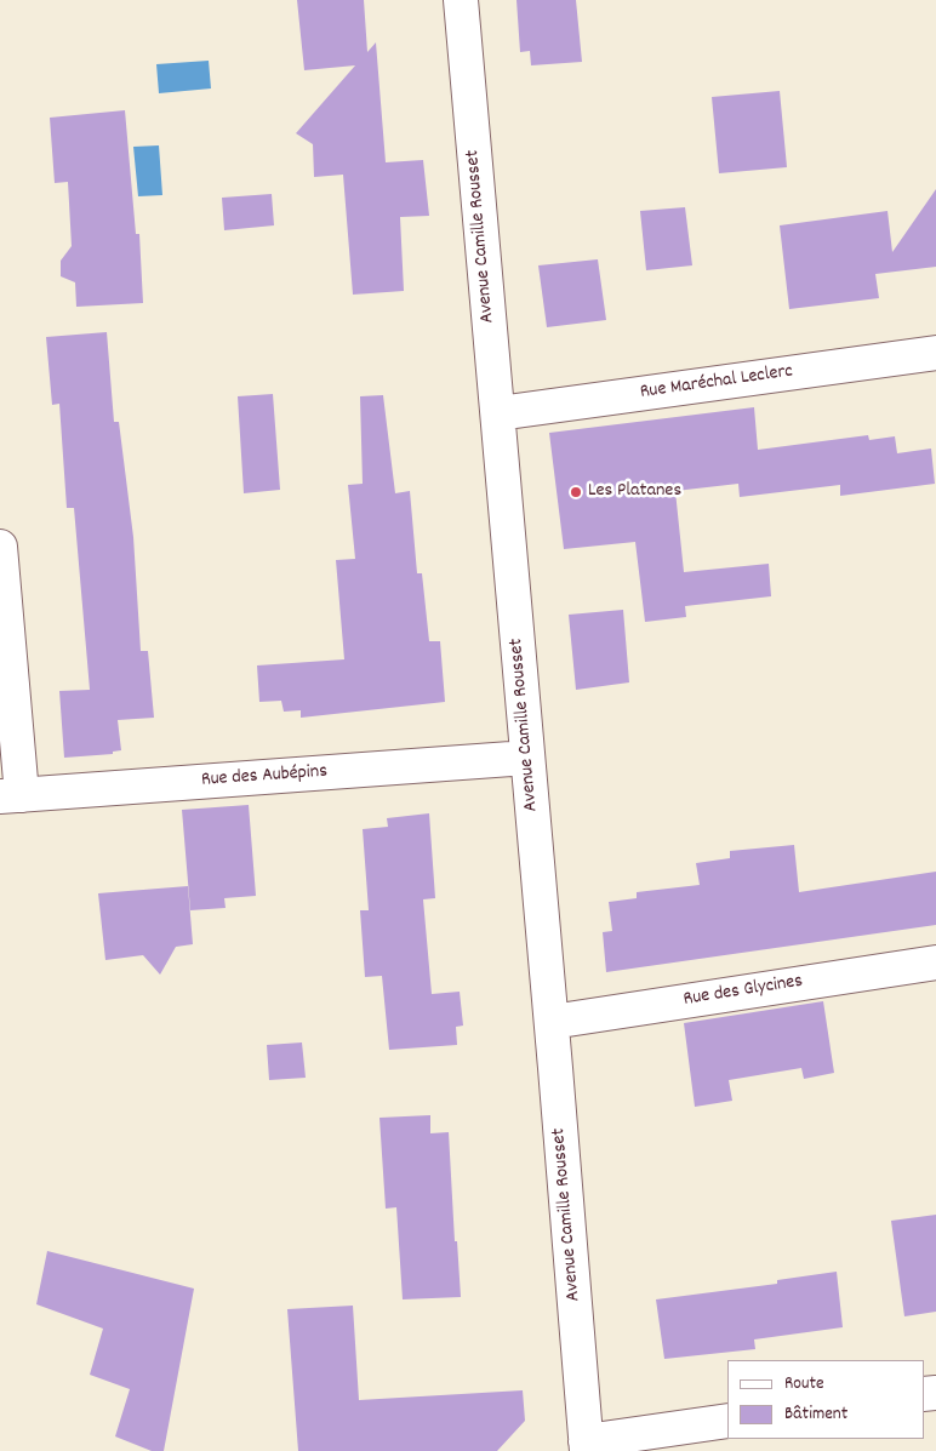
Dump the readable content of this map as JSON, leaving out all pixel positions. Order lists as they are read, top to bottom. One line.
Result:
{"streets":{"street":["Avenue Camille Rousset","Rue Maréchal Leclerc","Rue des Aubépins","Rue des Glycines"]},"crossings":[["Avenue Camille Rousset","Rue Maréchal Leclerc"],["Avenue Camille Rousset","Rue des Aubépins"],["Avenue Camille Rousset","Rue des Glycines"]],"places":["Les Platanes"],"legend":["Route","Bâtiment"]}
